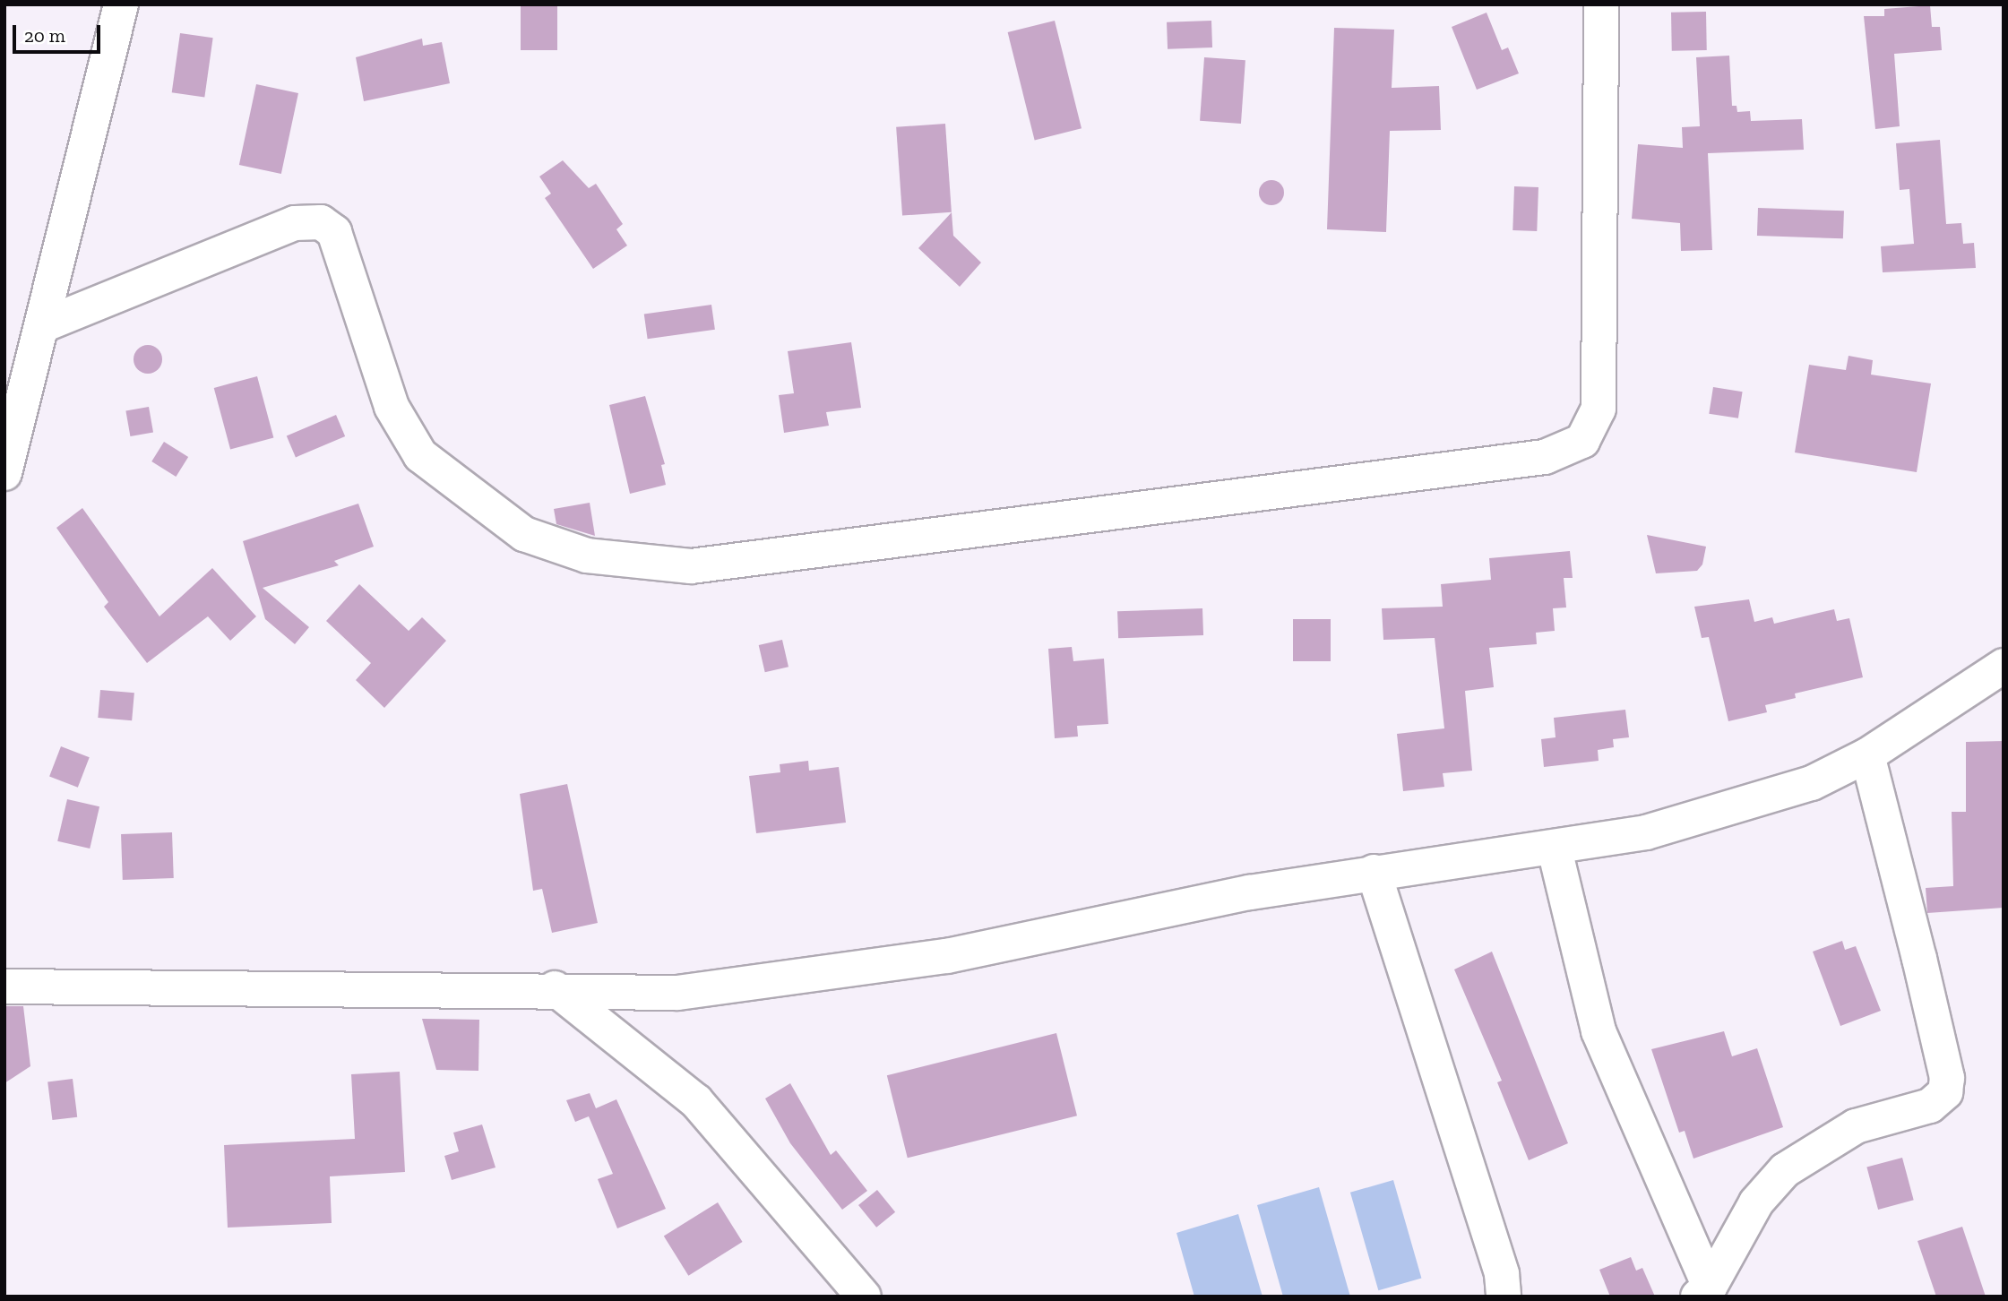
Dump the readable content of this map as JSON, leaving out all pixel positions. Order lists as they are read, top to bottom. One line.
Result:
{"scale_bar":"20 m"}
